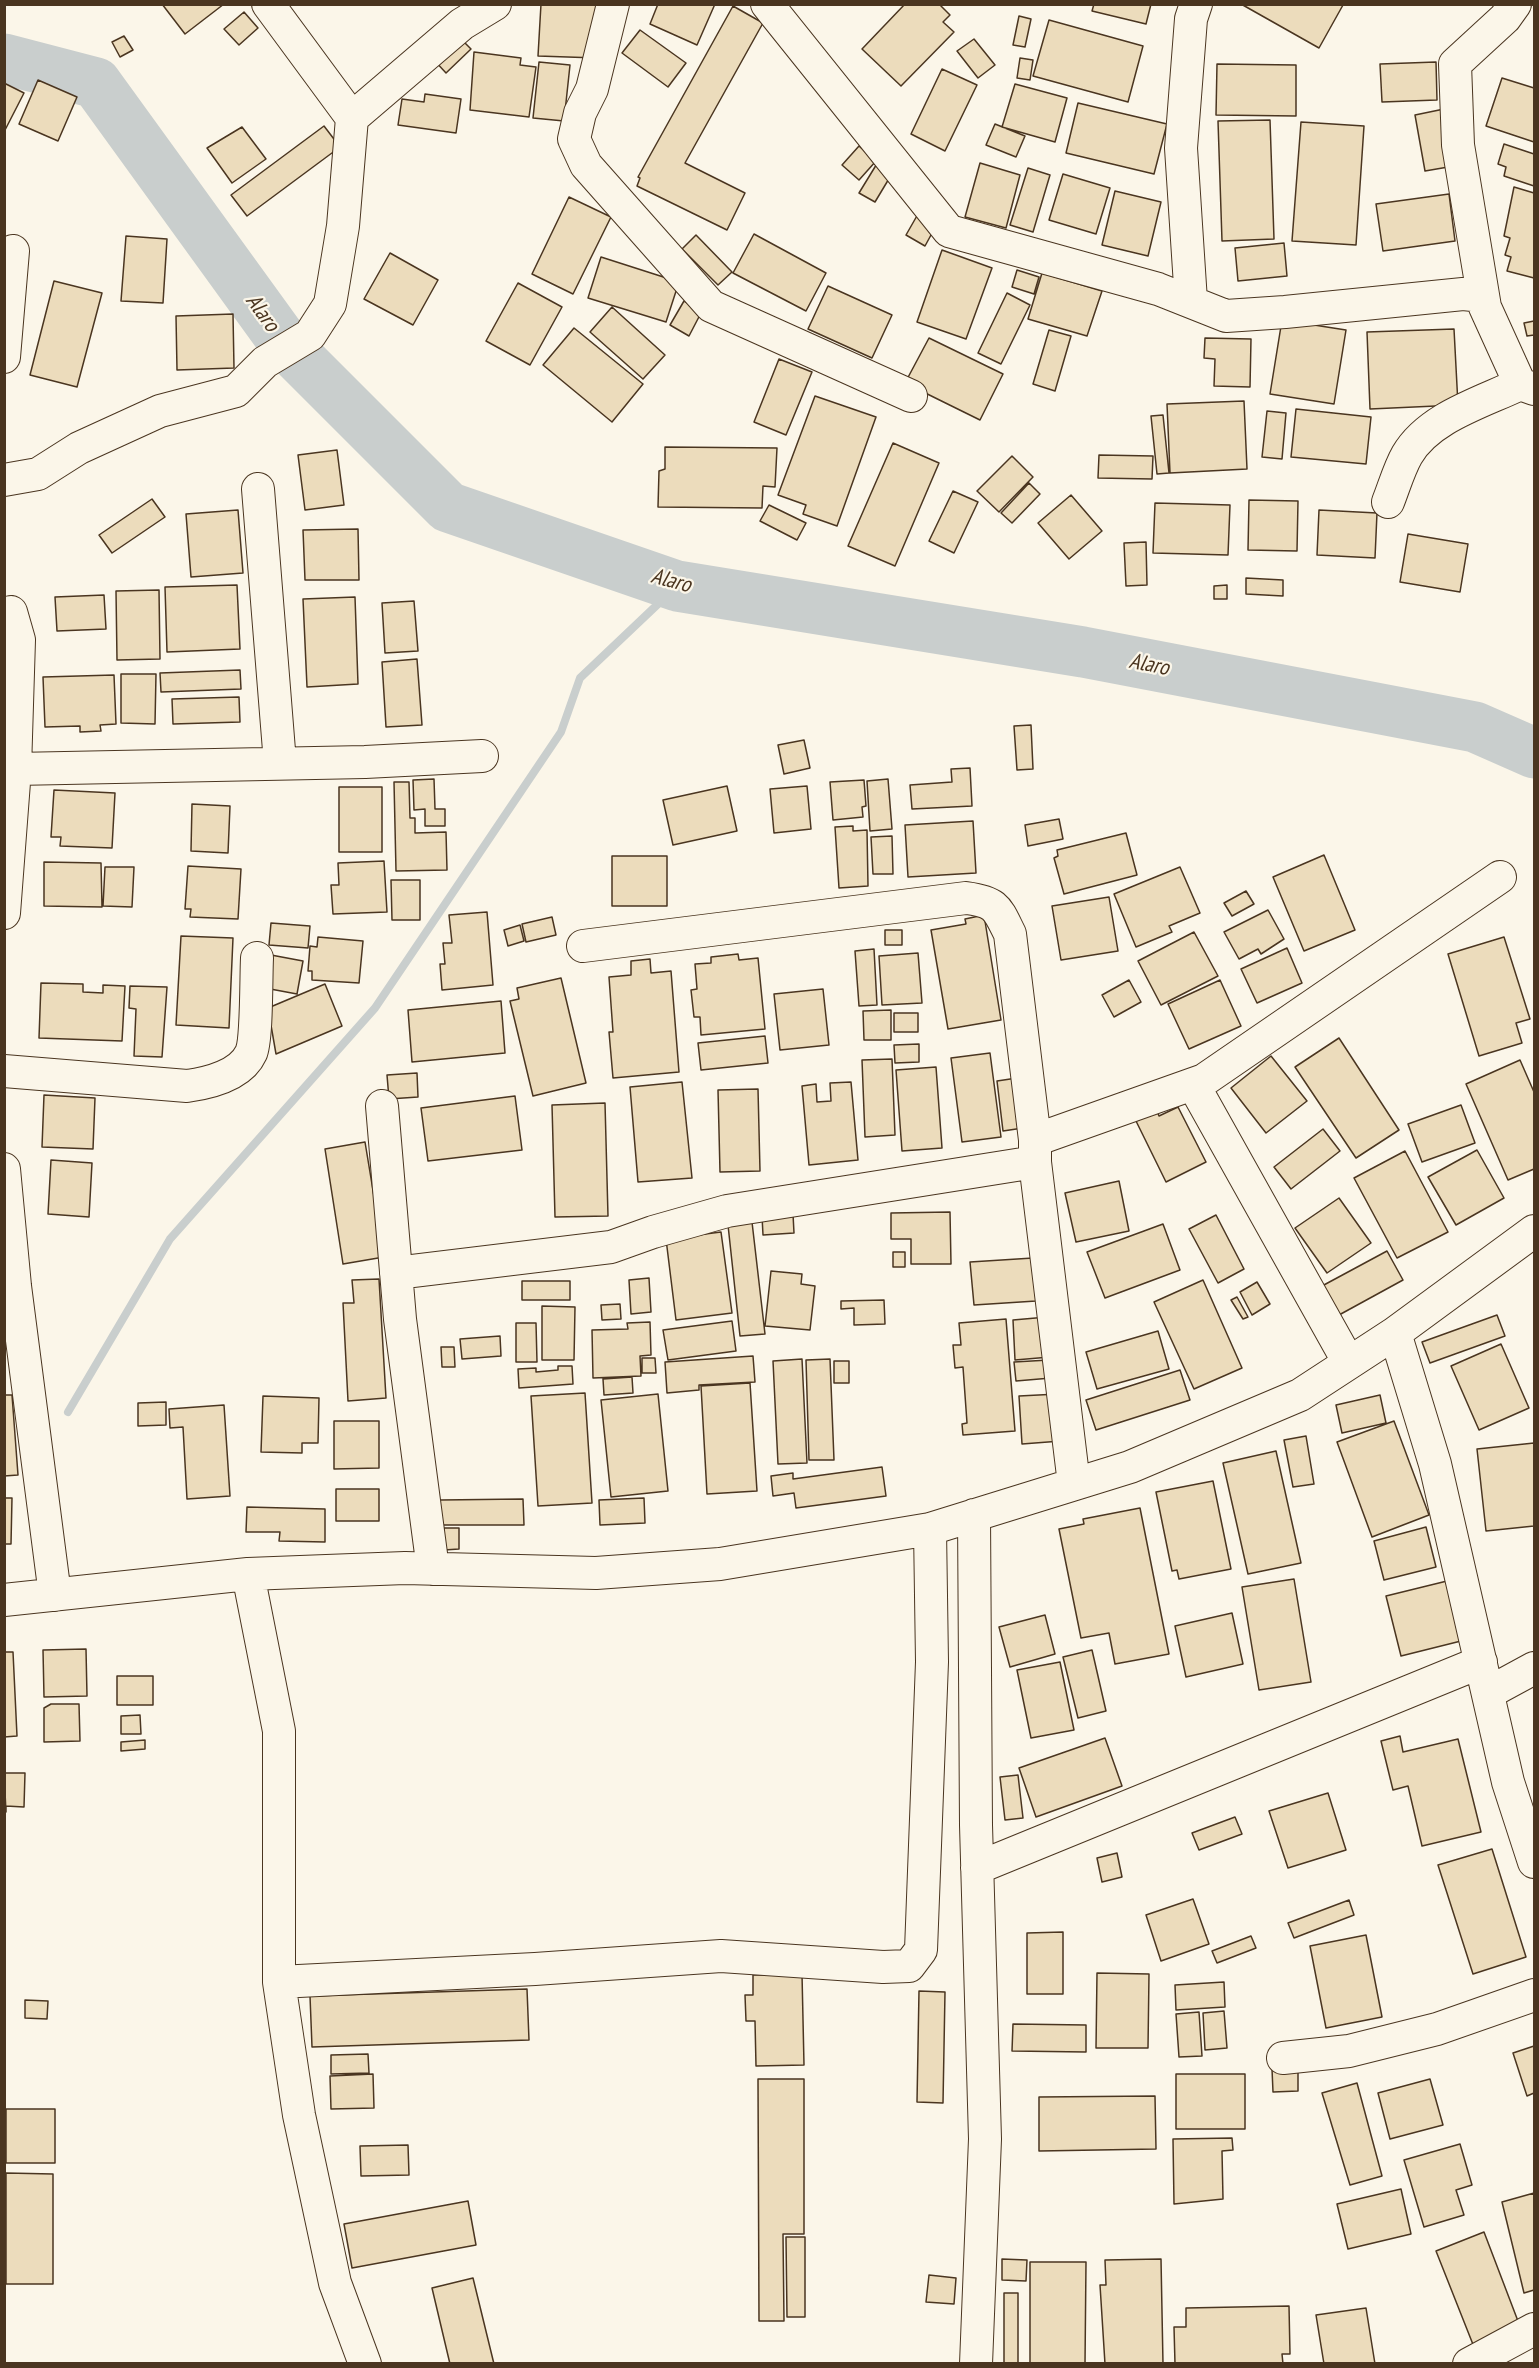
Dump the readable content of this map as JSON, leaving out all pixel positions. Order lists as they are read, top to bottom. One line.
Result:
{"water":["Alaro"]}
